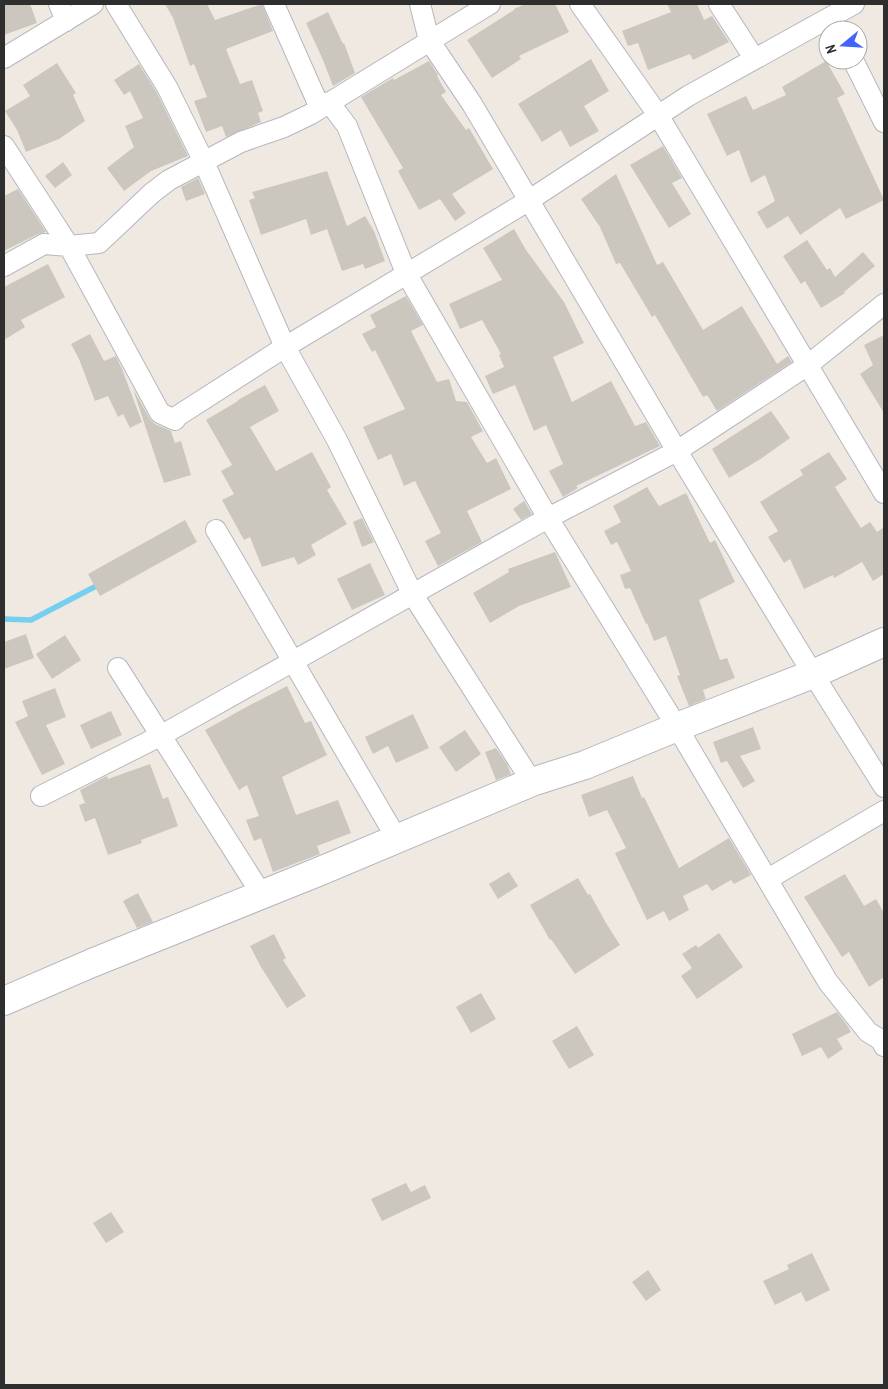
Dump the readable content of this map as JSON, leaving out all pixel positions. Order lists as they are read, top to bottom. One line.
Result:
{"north":"left"}
